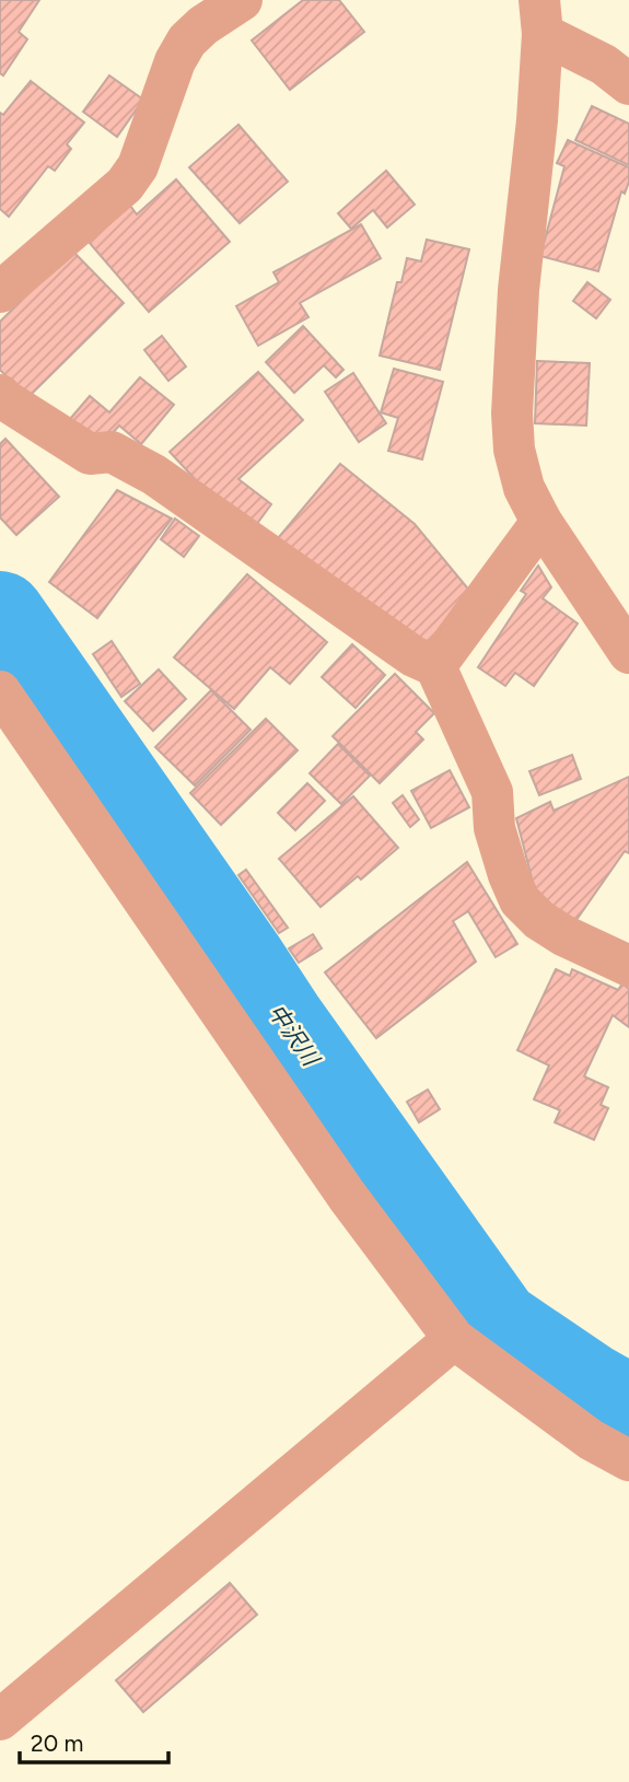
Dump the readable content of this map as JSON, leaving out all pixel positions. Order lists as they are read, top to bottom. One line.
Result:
{"water":["中沢川"],"scale_bar":"20 m"}
